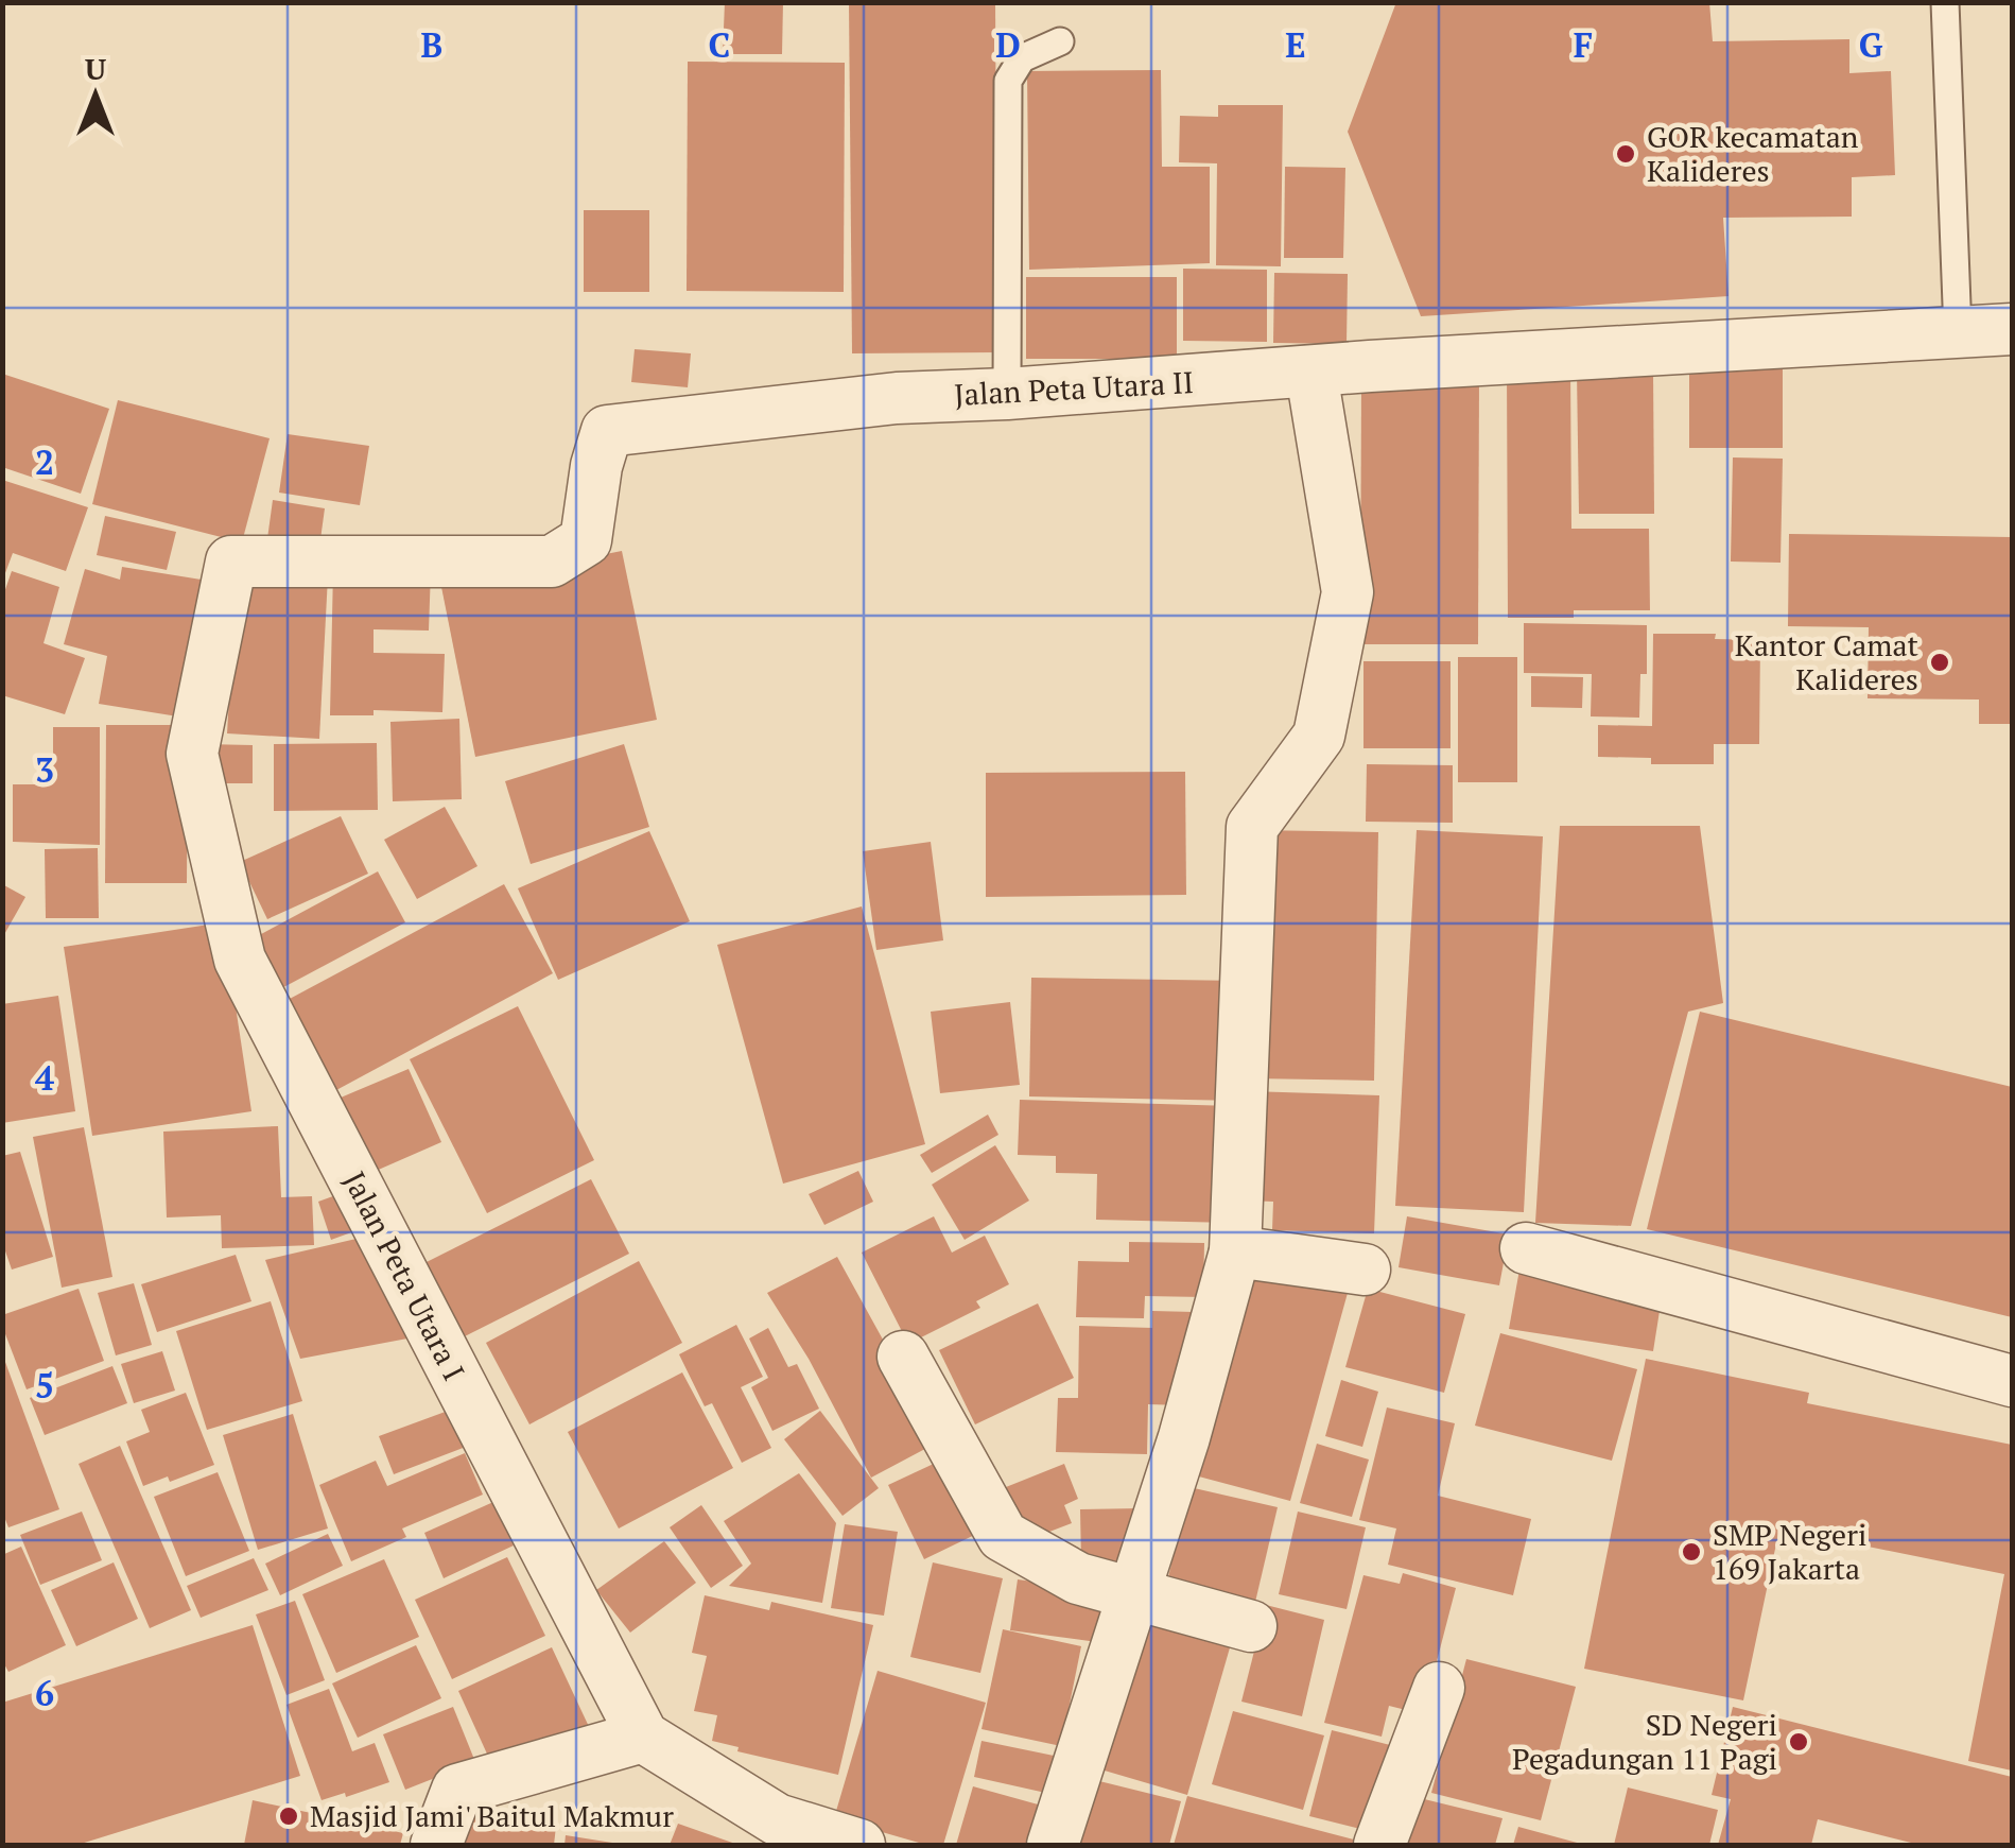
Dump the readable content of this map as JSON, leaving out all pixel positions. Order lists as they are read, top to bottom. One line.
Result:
{"streets":{"street":["Jalan Peta Utara II","Jalan Peta Utara I"]},"crossings":[["Jalan Peta Utara II","Jalan Peta Utara I"]],"places":["GOR kecamatan Kalideres","Kantor Camat Kalideres","SMP Negeri 169 Jakarta","SD Negeri Pegadungan 11 Pagi","Masjid Jami' Baitul Makmur"],"north":"top","grid":{"columns":["B","C","D","E","F","G"],"rows":["2","3","4","5","6"]}}
